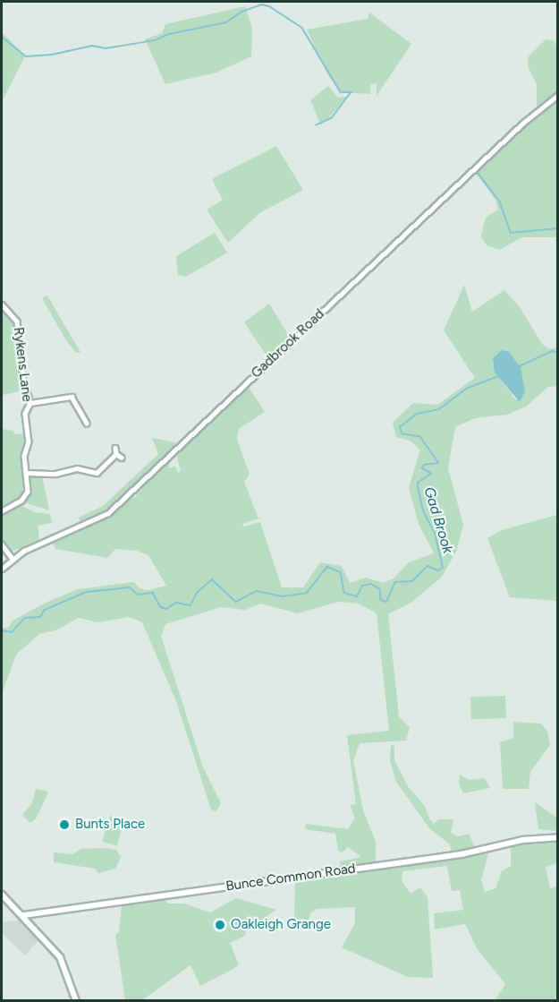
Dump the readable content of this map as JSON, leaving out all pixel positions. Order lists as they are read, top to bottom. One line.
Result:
{"streets":{"street":["Gadbrook Road","Rykens Lane","Bunce Common Road"]},"water":["Gad Brook"],"places":["Bunts Place","Oakleigh Grange"]}
